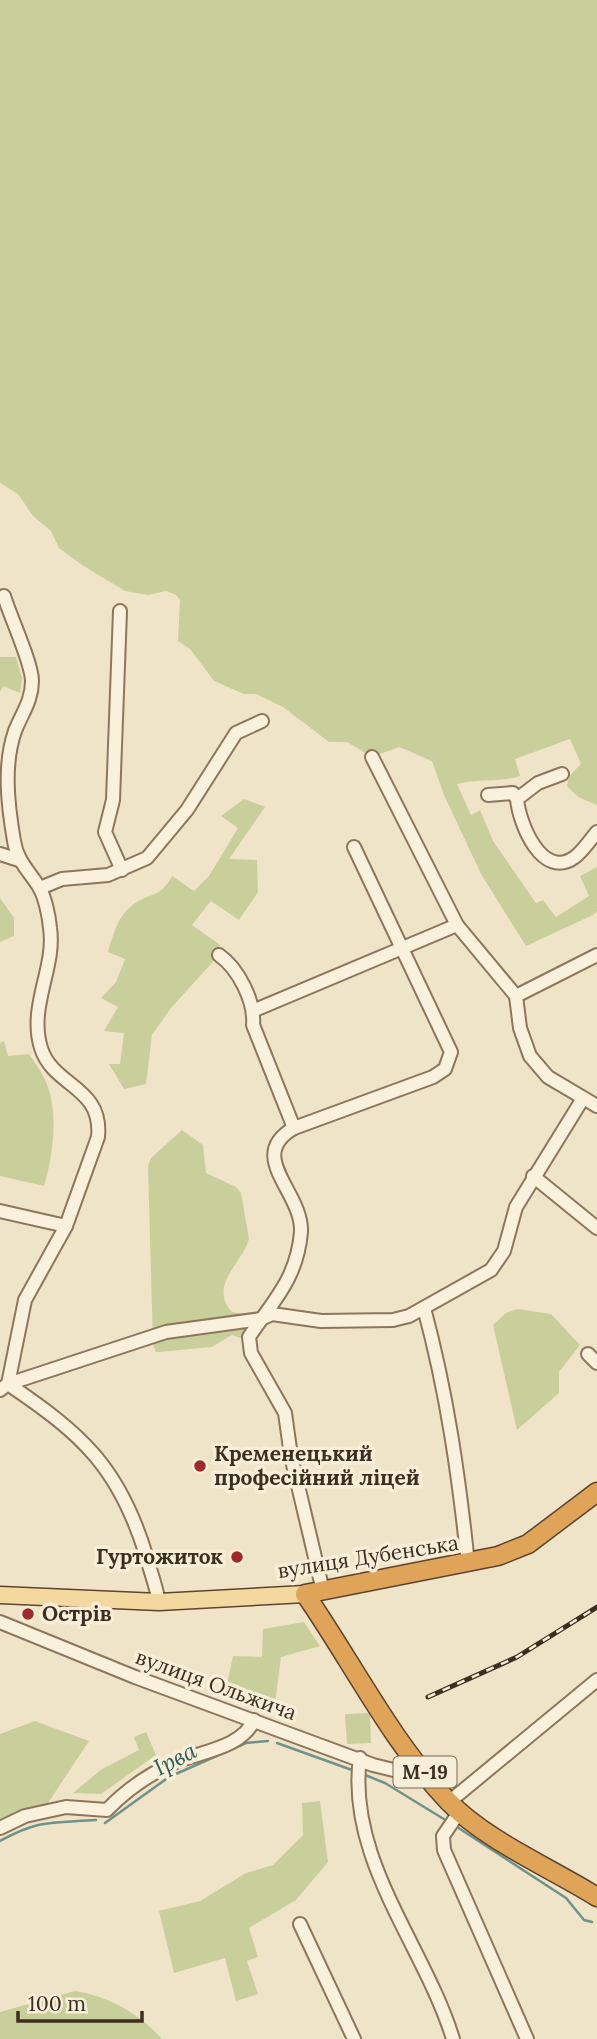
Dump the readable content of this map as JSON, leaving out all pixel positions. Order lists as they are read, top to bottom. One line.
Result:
{"streets":{"highway":["вулиця Дубенська","М-19"],"street":["вулиця Ольжича"]},"crossings":[["вулиця Дубенська","М-19"],["вулиця Ольжича","М-19"]],"water":["Ірва"],"places":["Кременецький професійний ліцей","Гуртожиток","Острів"],"scale_bar":"100 m"}
